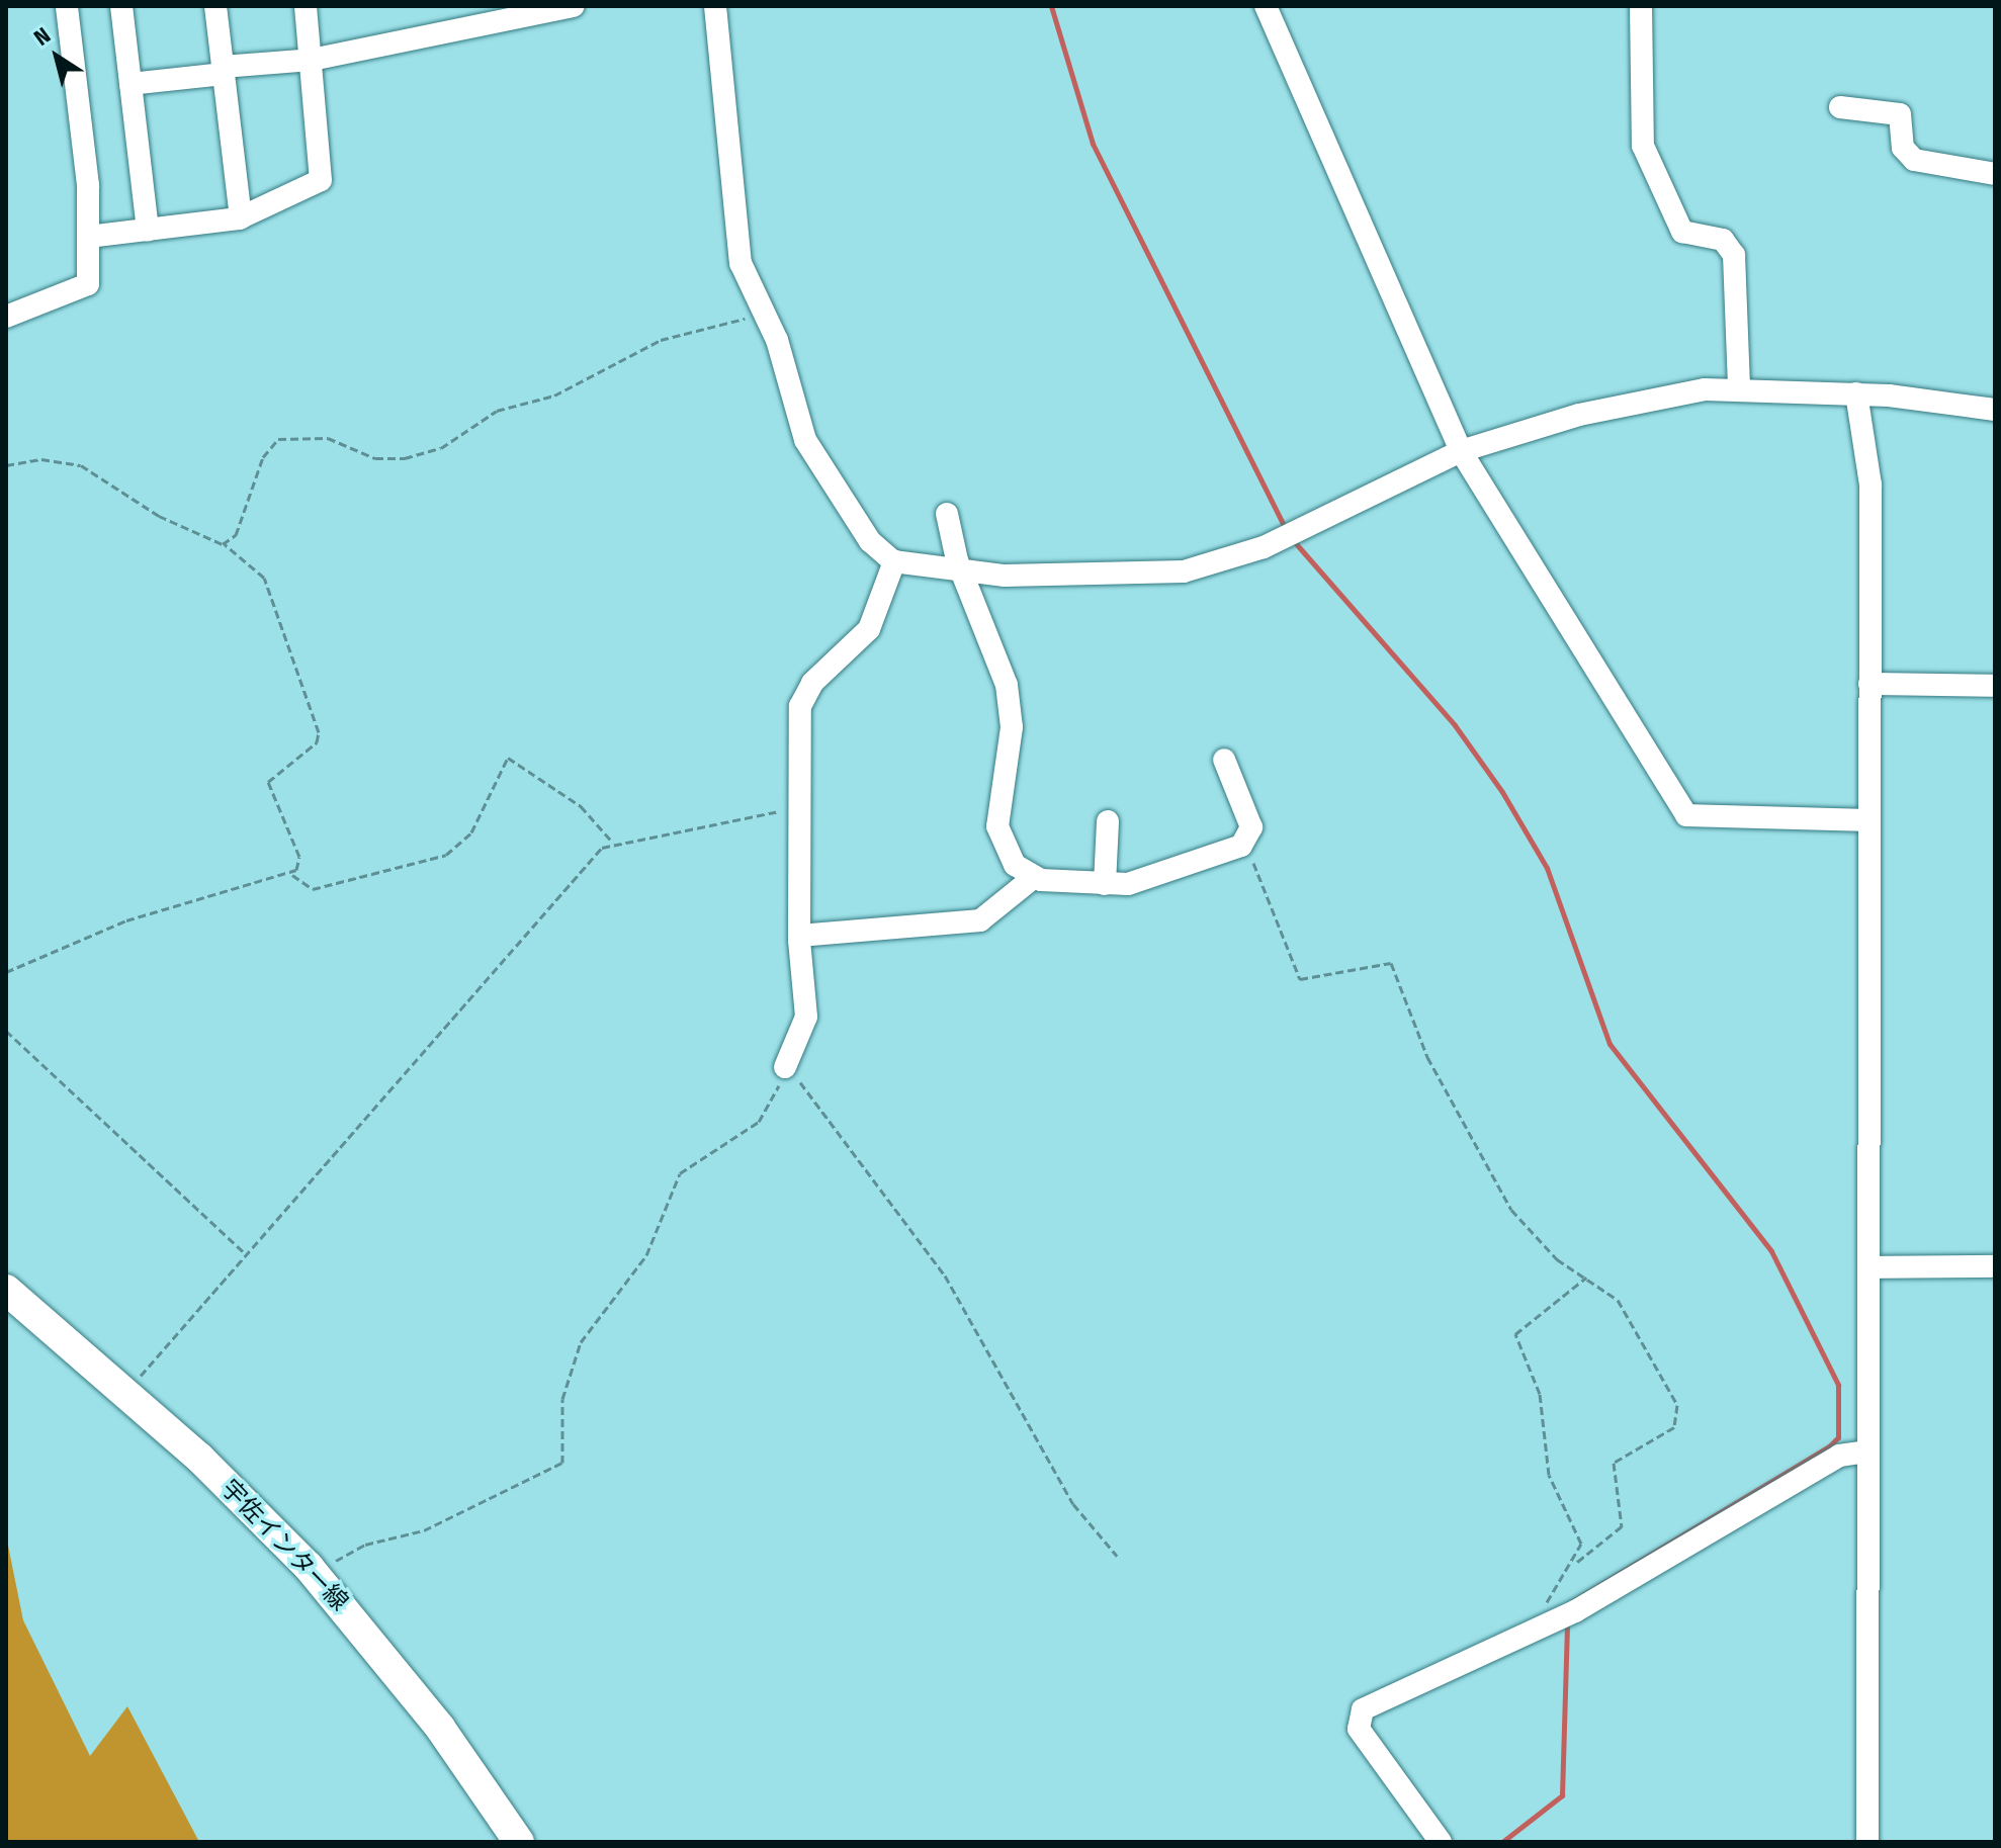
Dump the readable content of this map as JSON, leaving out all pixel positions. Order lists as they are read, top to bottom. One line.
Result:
{"streets":{"main road":["宇佐インター線"]},"north":"top left"}
